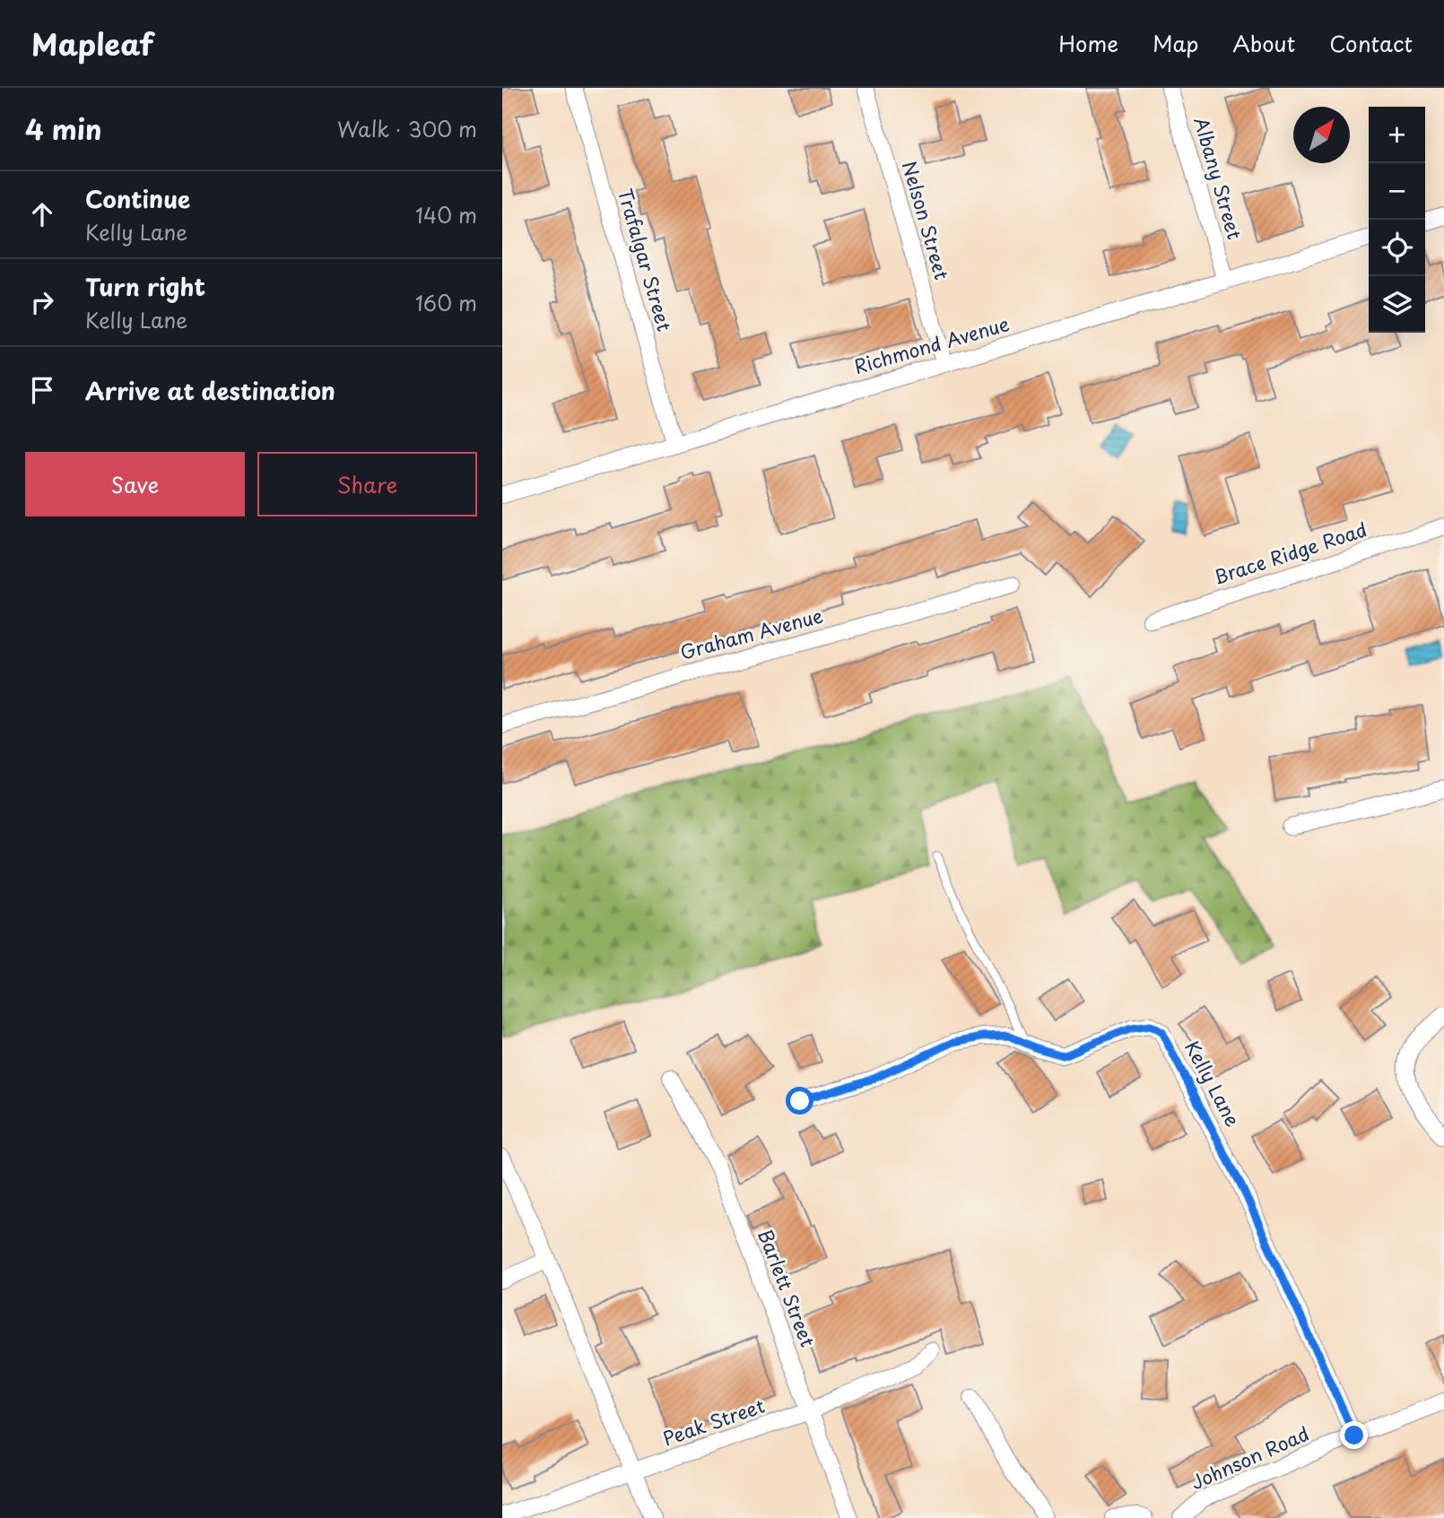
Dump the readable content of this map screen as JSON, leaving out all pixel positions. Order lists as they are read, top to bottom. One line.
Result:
{"streets":{"street":["Albany Street","Nelson Street","Trafalgar Street","Richmond Avenue","Brace Ridge Road","Graham Avenue","Kelly Lane","Barlett Street","Peak Street","Johnson Road"]},"crossings":[["Albany Street","Richmond Avenue"],["Nelson Street","Richmond Avenue"],["Trafalgar Street","Richmond Avenue"],["Kelly Lane","Johnson Road"],["Barlett Street","Peak Street"]],"north":"top right","page":{"header":"Mapleaf","nav":["Home","Map","About","Contact"],"heading":["4 min","Walk · 300 m"],"map_buttons":["+","−"],"list":[["Continue","Kelly Lane","140 m"],["Turn right","Kelly Lane","160 m"],"Arrive at destination"],"buttons":["Save","Share"]}}
